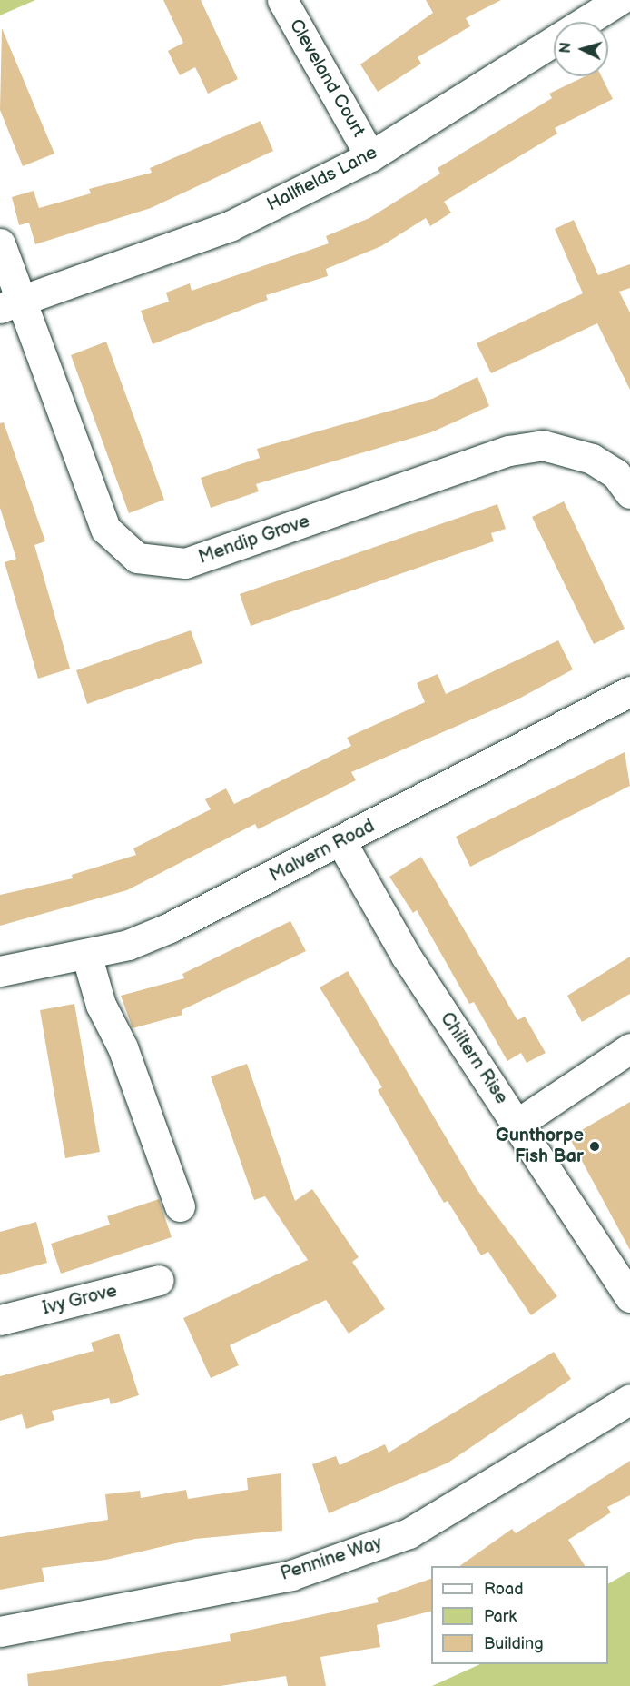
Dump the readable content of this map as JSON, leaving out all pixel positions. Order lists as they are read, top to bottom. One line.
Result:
{"streets":{"street":["Cleveland Court","Hallfields Lane","Mendip Grove","Malvern Road","Chiltern Rise","Ivy Grove","Pennine Way"]},"crossings":[["Cleveland Court","Hallfields Lane"],["Hallfields Lane","Mendip Grove"],["Malvern Road","Chiltern Rise"]],"places":["Gunthorpe Fish Bar"],"legend":["Road","Park","Building"],"north":"left"}
